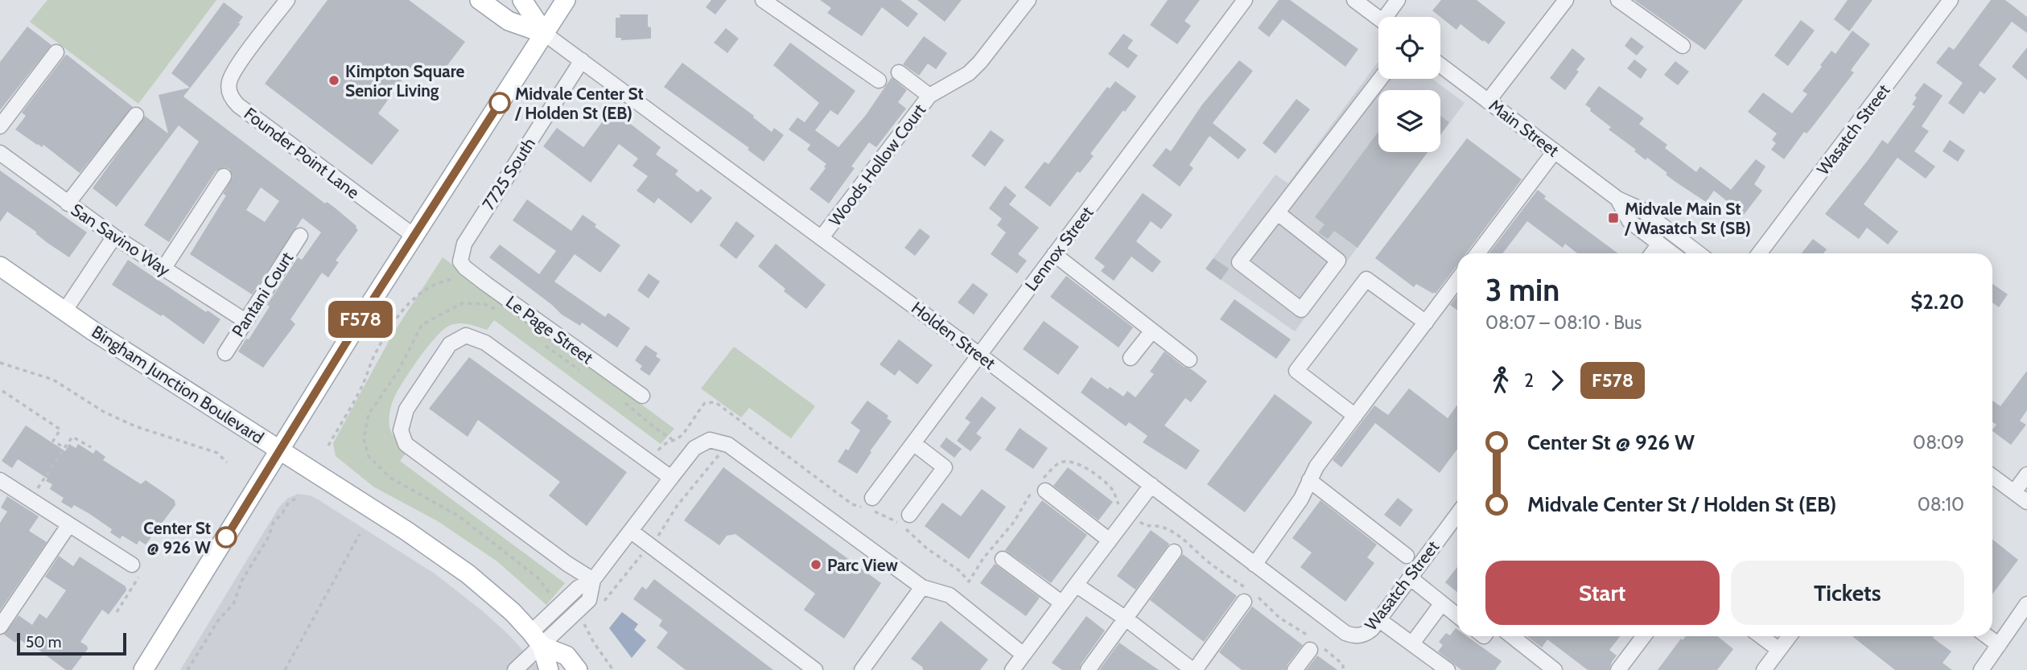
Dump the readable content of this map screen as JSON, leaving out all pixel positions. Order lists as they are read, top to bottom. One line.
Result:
{"streets":{"main road":["Holden Street","Bingham Junction Boulevard"],"street":["Main Street","Wasatch Street","Founder Point Lane","Woods Hollow Court","7725 South","San Savino Way","Lennox Street","Pantani Court","Le Page Street"]},"crossings":[["Wasatch Street","Holden Street"],["Woods Hollow Court","Holden Street"],["7725 South","Le Page Street"],["7725 South","Holden Street"],["San Savino Way","Pantani Court"],["Lennox Street","Holden Street"]],"places":{"other":["Kimpton Square Senior Living","Midvale Center St / Holden St (EB)","Center St @ 926 W","Parc View"],"transit":["Midvale Main St / Wasatch St (SB)"]},"lines":["bus line F578"],"scale_bar":"50 m","page":{"on_map":"F578","heading":["3 min","08:07 – 08:10 · Bus","$2.20"],"legs":["2","F578"],"list":[{"name":"Center St @ 926 W","value":"08:09"},{"name":"Midvale Center St / Holden St (EB)","value":"08:10"}],"buttons":["Start","Tickets"],"scale":"50 m"}}
